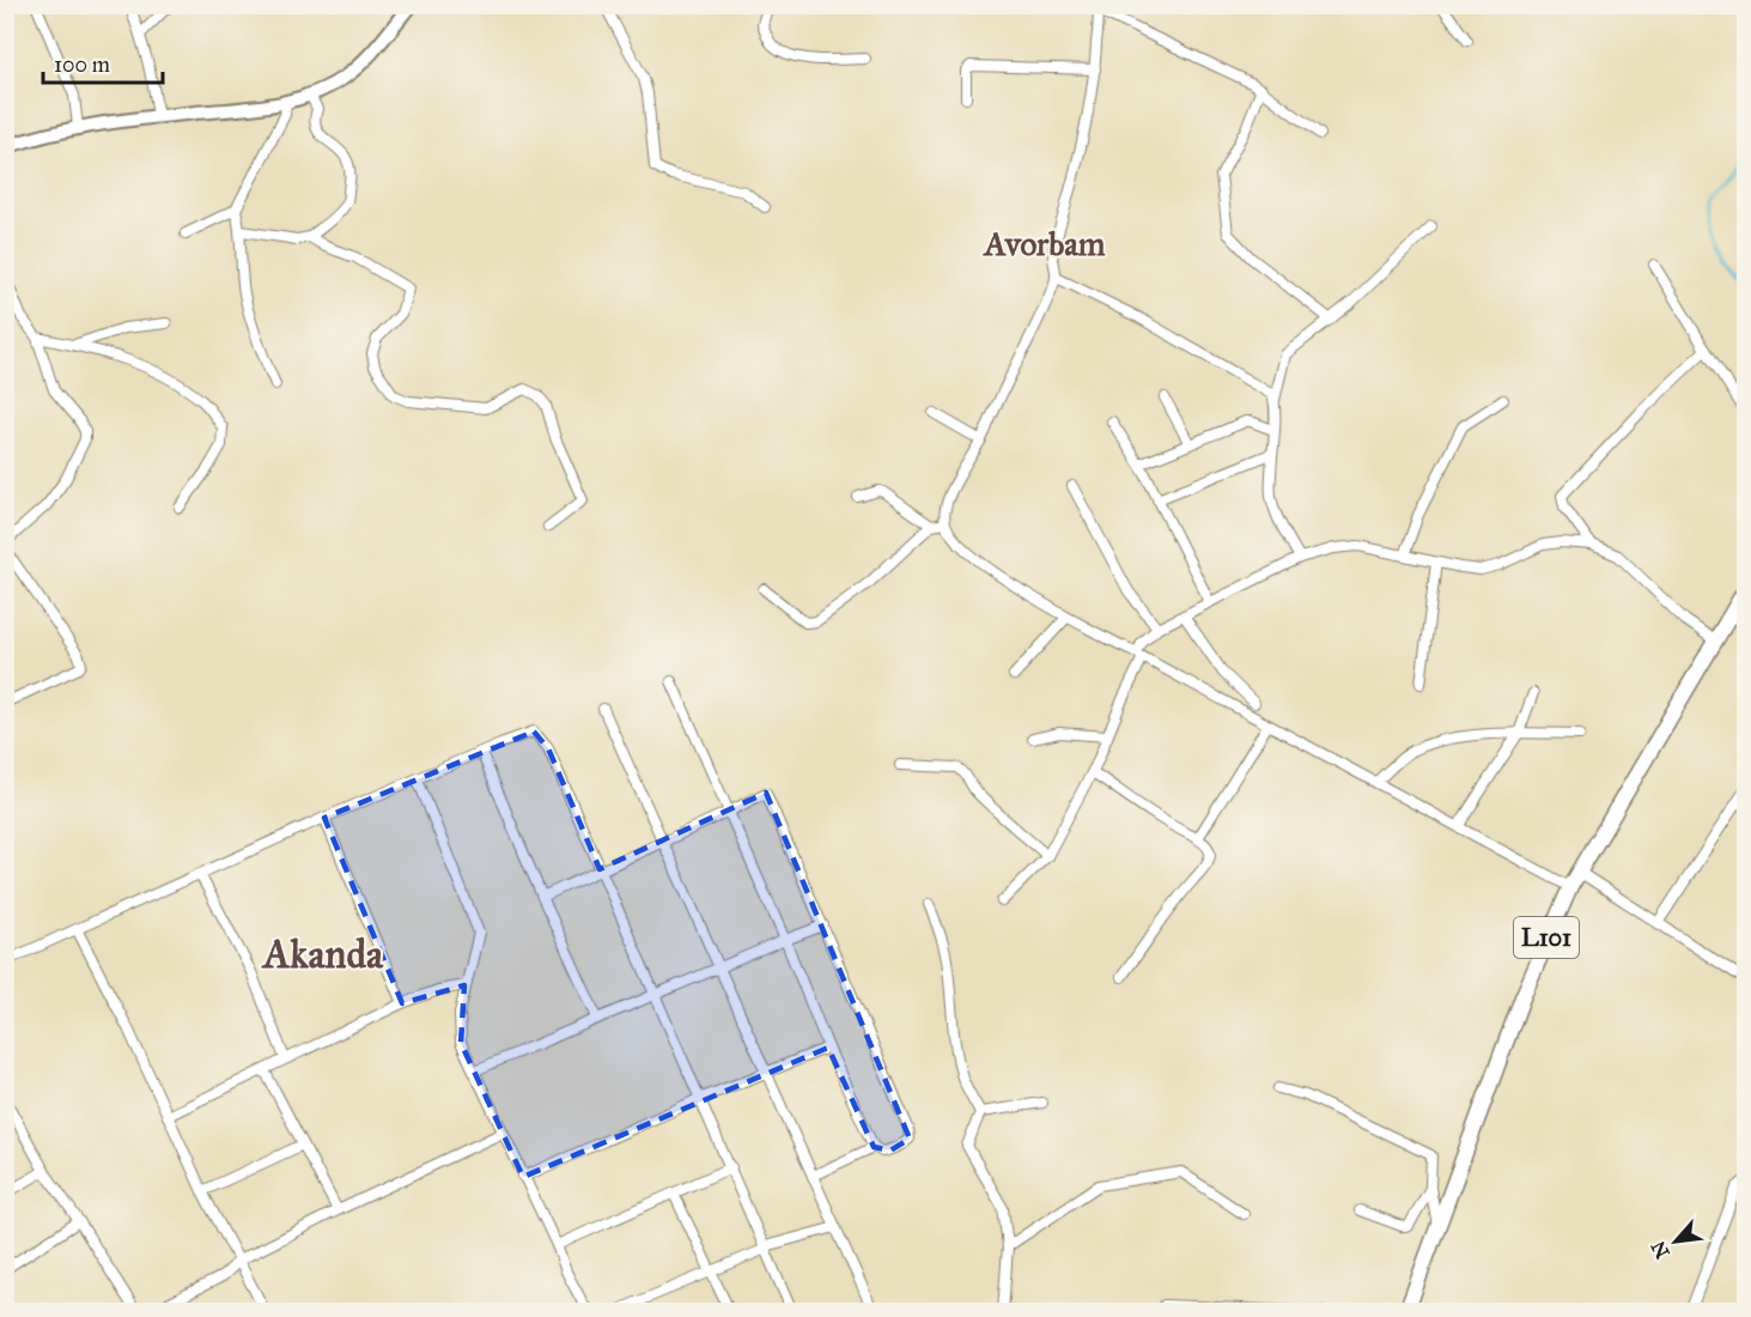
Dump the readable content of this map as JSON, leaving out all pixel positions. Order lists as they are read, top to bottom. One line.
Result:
{"streets":{"main road":["L101"]},"districts":["Avorbam","Akanda"],"scale_bar":"100 m","north":"bottom left"}
